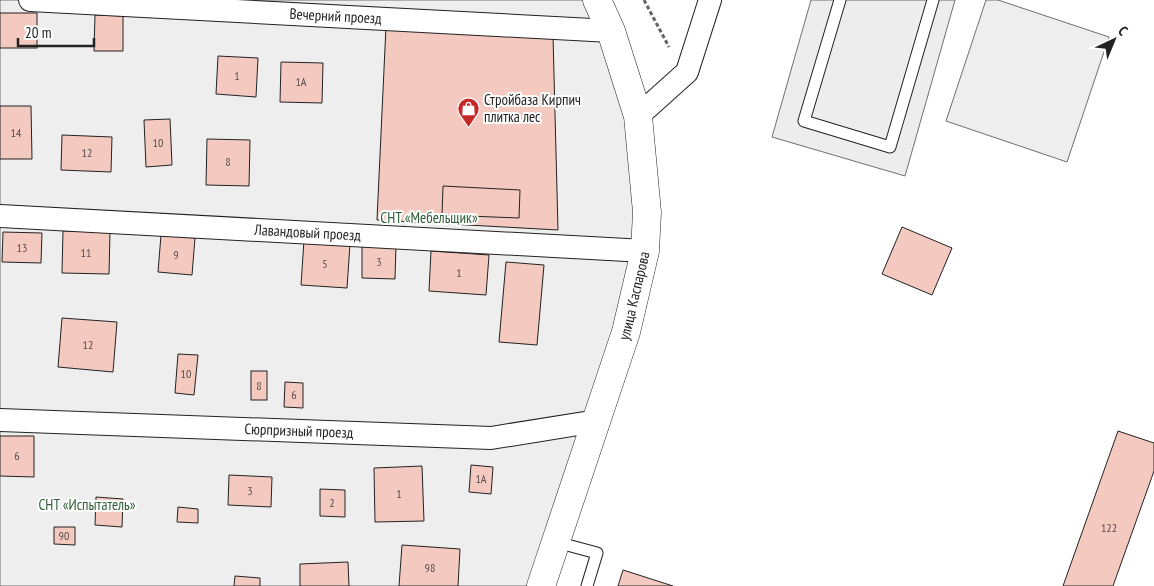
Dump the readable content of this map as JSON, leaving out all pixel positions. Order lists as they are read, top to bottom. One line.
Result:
{"streets":{"main road":["улица Каспарова"],"street":["Вечерний проезд","Лавандовый проезд","Сюрпризный проезд"]},"crossings":[["Вечерний проезд","улица Каспарова"],["Лавандовый проезд","улица Каспарова"],["улица Каспарова","Сюрпризный проезд"]],"parks":["СНТ «Мебельщик»","СНТ «Испытатель»"],"places":{"shop":["Стройбаза Кирпич плитка лес"]},"house_numbers":["1","1А","14","10","12","8","13","11","9","3","5","1","12","10","8","6","6","1А","3","1","2","122","90","98"],"scale_bar":"20 m","north":"top right"}
